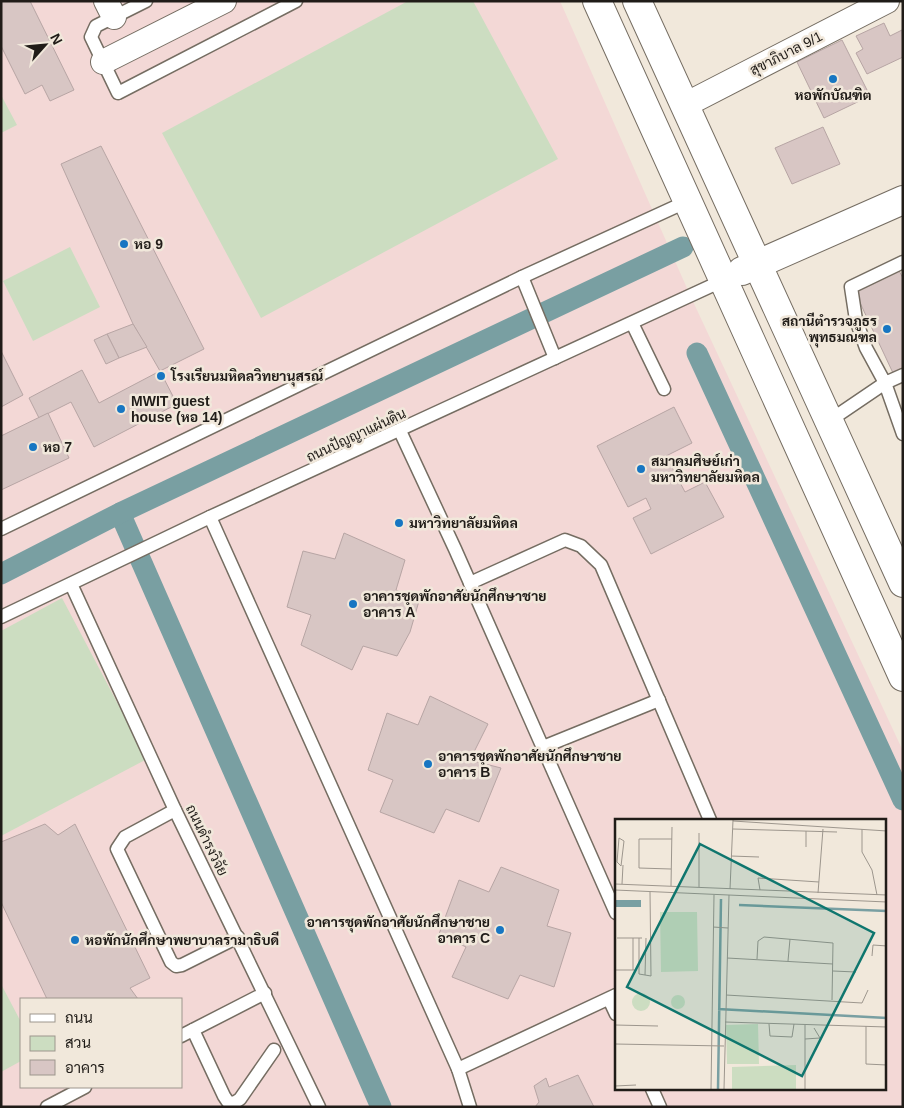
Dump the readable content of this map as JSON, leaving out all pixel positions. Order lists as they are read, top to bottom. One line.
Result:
{"streets":{"street":["สุขาภิบาล 9/1"],"lane":["ถนนปัญญาแผ่นดิน","ถนนดำรงวิจัย"]},"crossings":[["ถนนปัญญาแผ่นดิน","ถนนดำรงวิจัย"]],"places":["หอพักบัณฑิต","หอ 9","สถานีตำรวจภูธร พุทธมณฑล","โรงเรียนมหิดลวิทยานุสรณ์","MWIT guest house (หอ 14)","หอ 7","สมาคมศิษย์เก่า มหาวิทยาลัยมหิดล","มหาวิทยาลัยมหิดล","อาคารชุดพักอาศัยนักศึกษาชาย อาคาร A","อาคารชุดพักอาศัยนักศึกษาชาย อาคาร B","อาคารชุดพักอาศัยนักศึกษาชาย อาคาร C","หอพักนักศึกษาพยาบาลรามาธิบดี"],"legend":["ถนน","สวน","อาคาร"],"north":"top right"}
